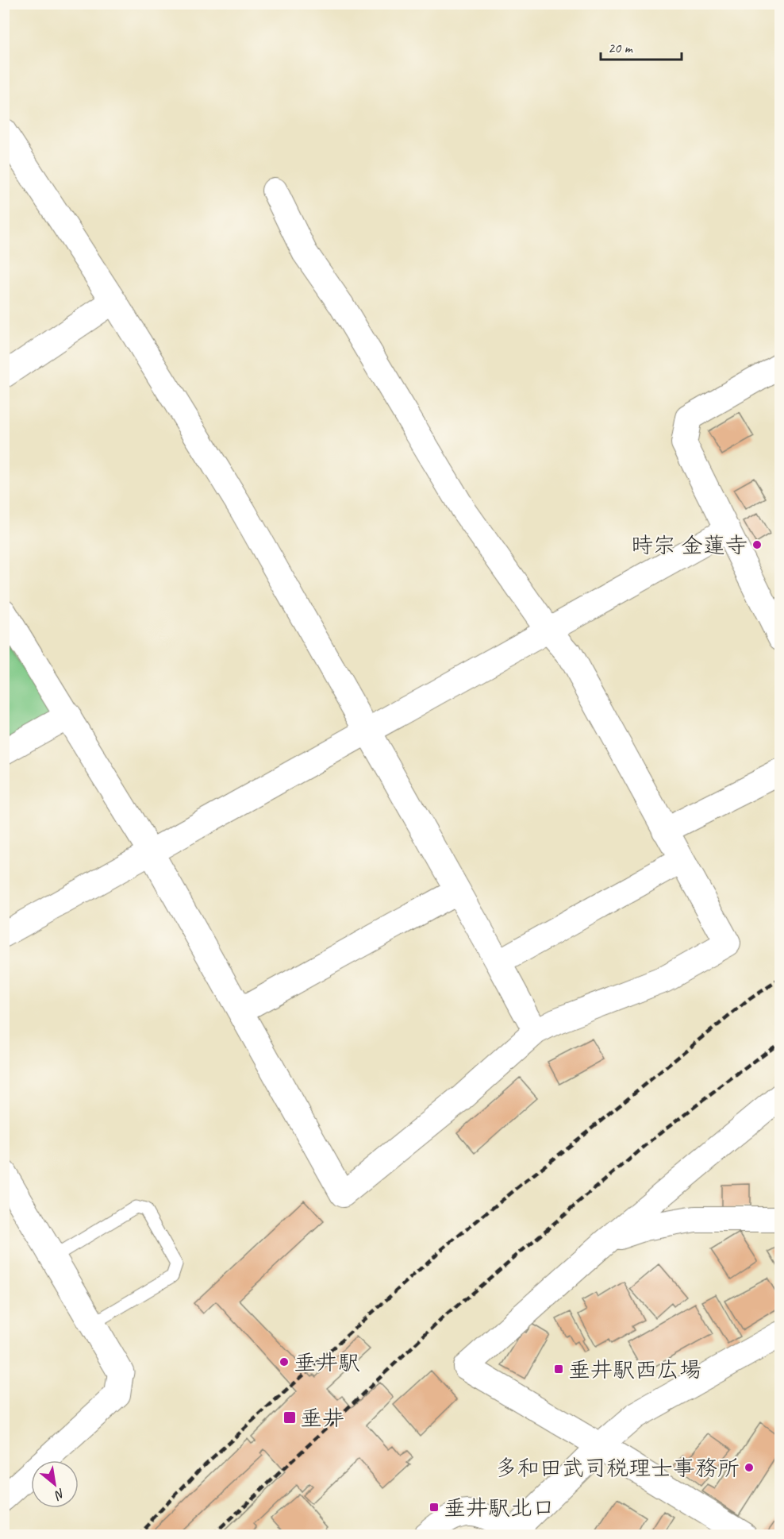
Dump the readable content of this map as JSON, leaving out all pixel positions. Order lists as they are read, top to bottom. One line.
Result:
{"places":{"other":["時宗 金蓮寺","垂井駅","多和田武司税理士事務所"],"transit":["垂井駅西広場","垂井","垂井駅北口"]},"scale_bar":"20 m","north":"bottom right"}
